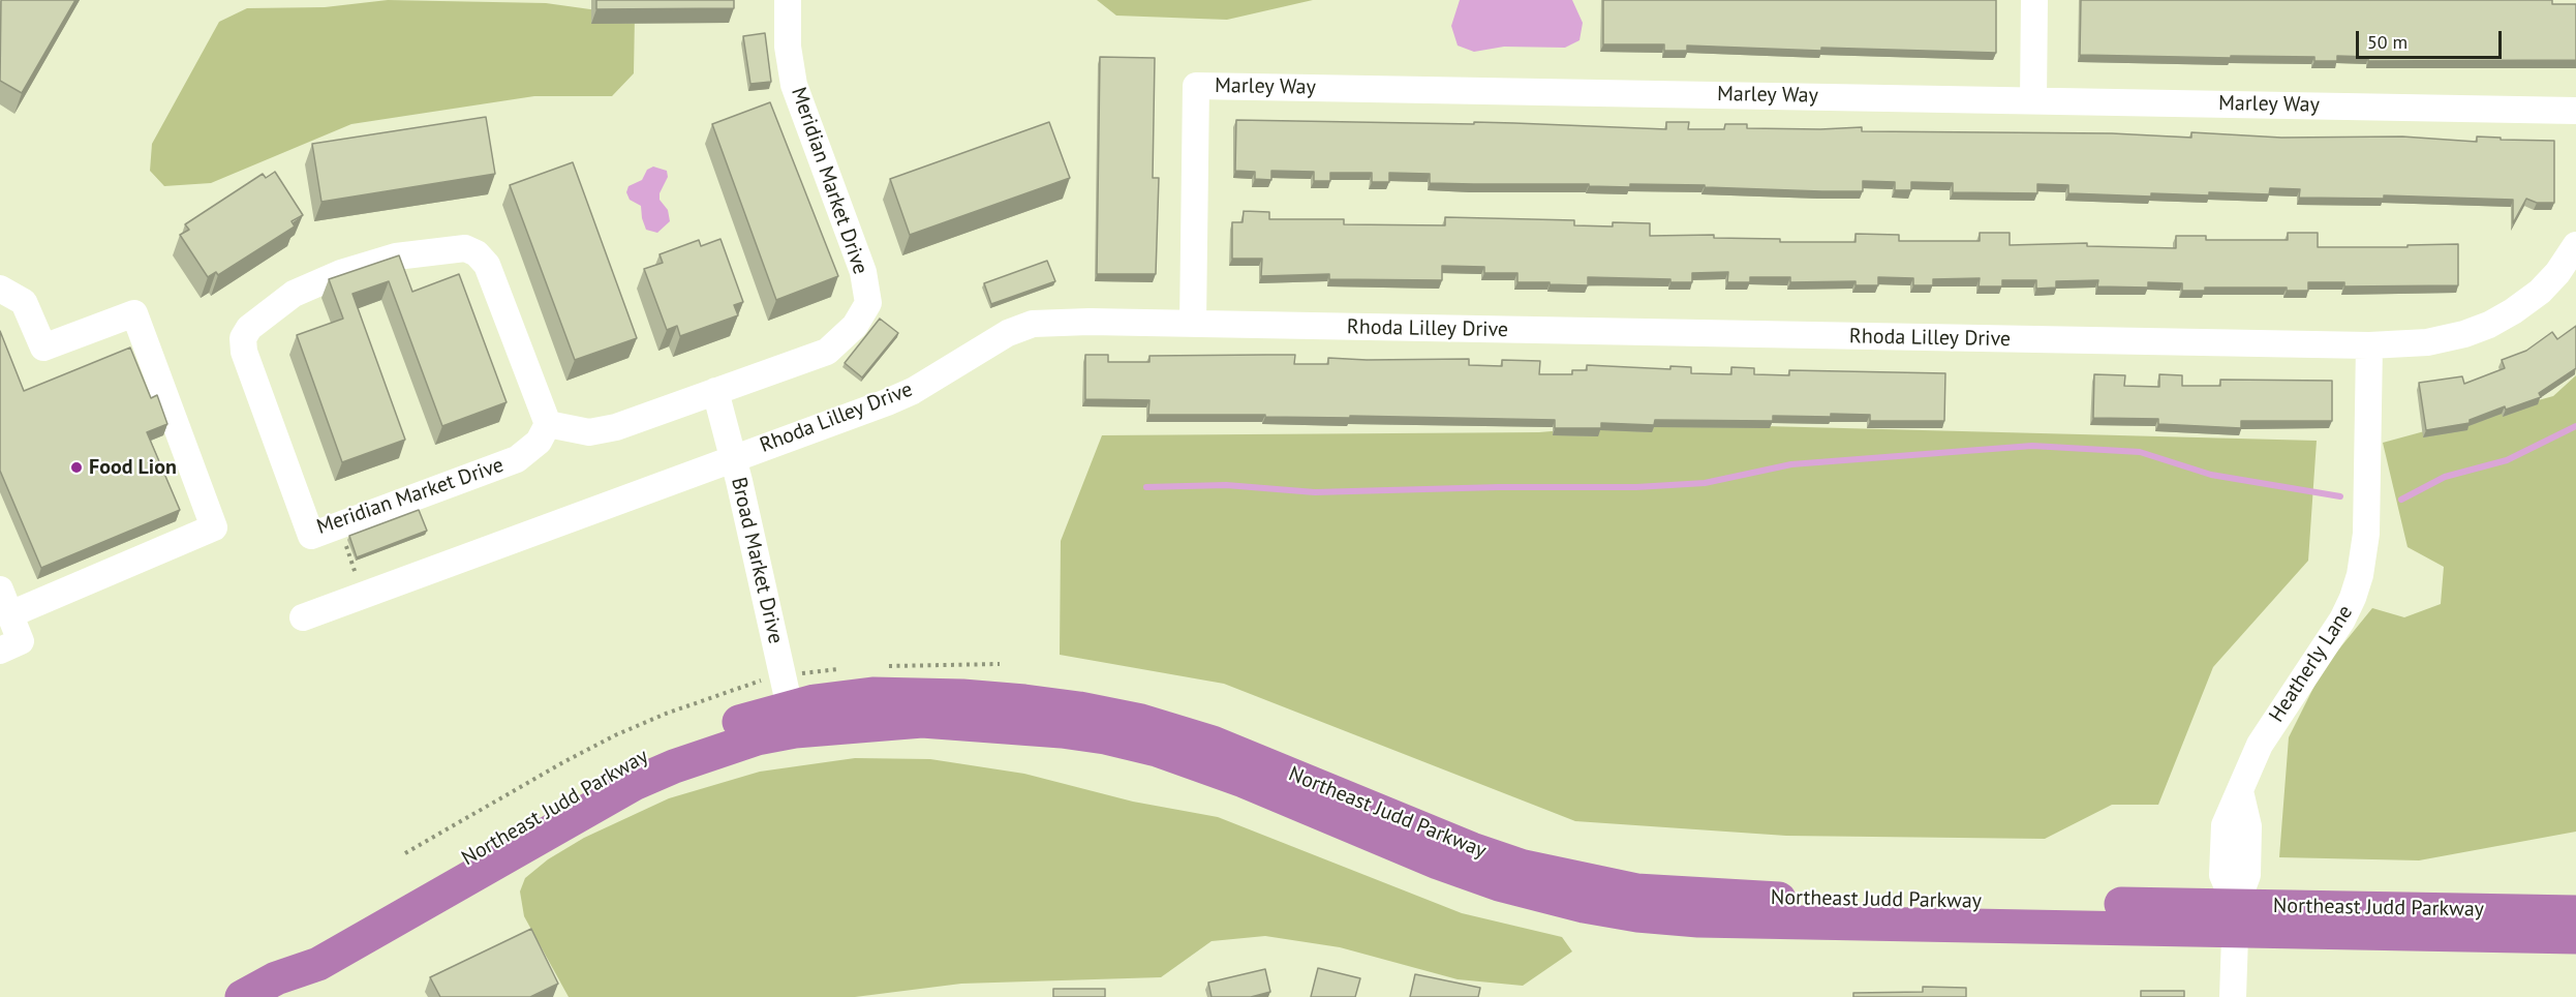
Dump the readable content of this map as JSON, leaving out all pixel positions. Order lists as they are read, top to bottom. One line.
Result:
{"streets":{"highway":["Northeast Judd Parkway"],"street":["Marley Way","Meridian Market Drive","Rhoda Lilley Drive","Broad Market Drive","Heatherly Lane"]},"crossings":[["Marley Way","Rhoda Lilley Drive"],["Meridian Market Drive","Broad Market Drive"],["Rhoda Lilley Drive","Broad Market Drive"],["Rhoda Lilley Drive","Heatherly Lane"],["Broad Market Drive","Northeast Judd Parkway"],["Heatherly Lane","Northeast Judd Parkway"]],"places":["Food Lion"],"scale_bar":"50 m"}
